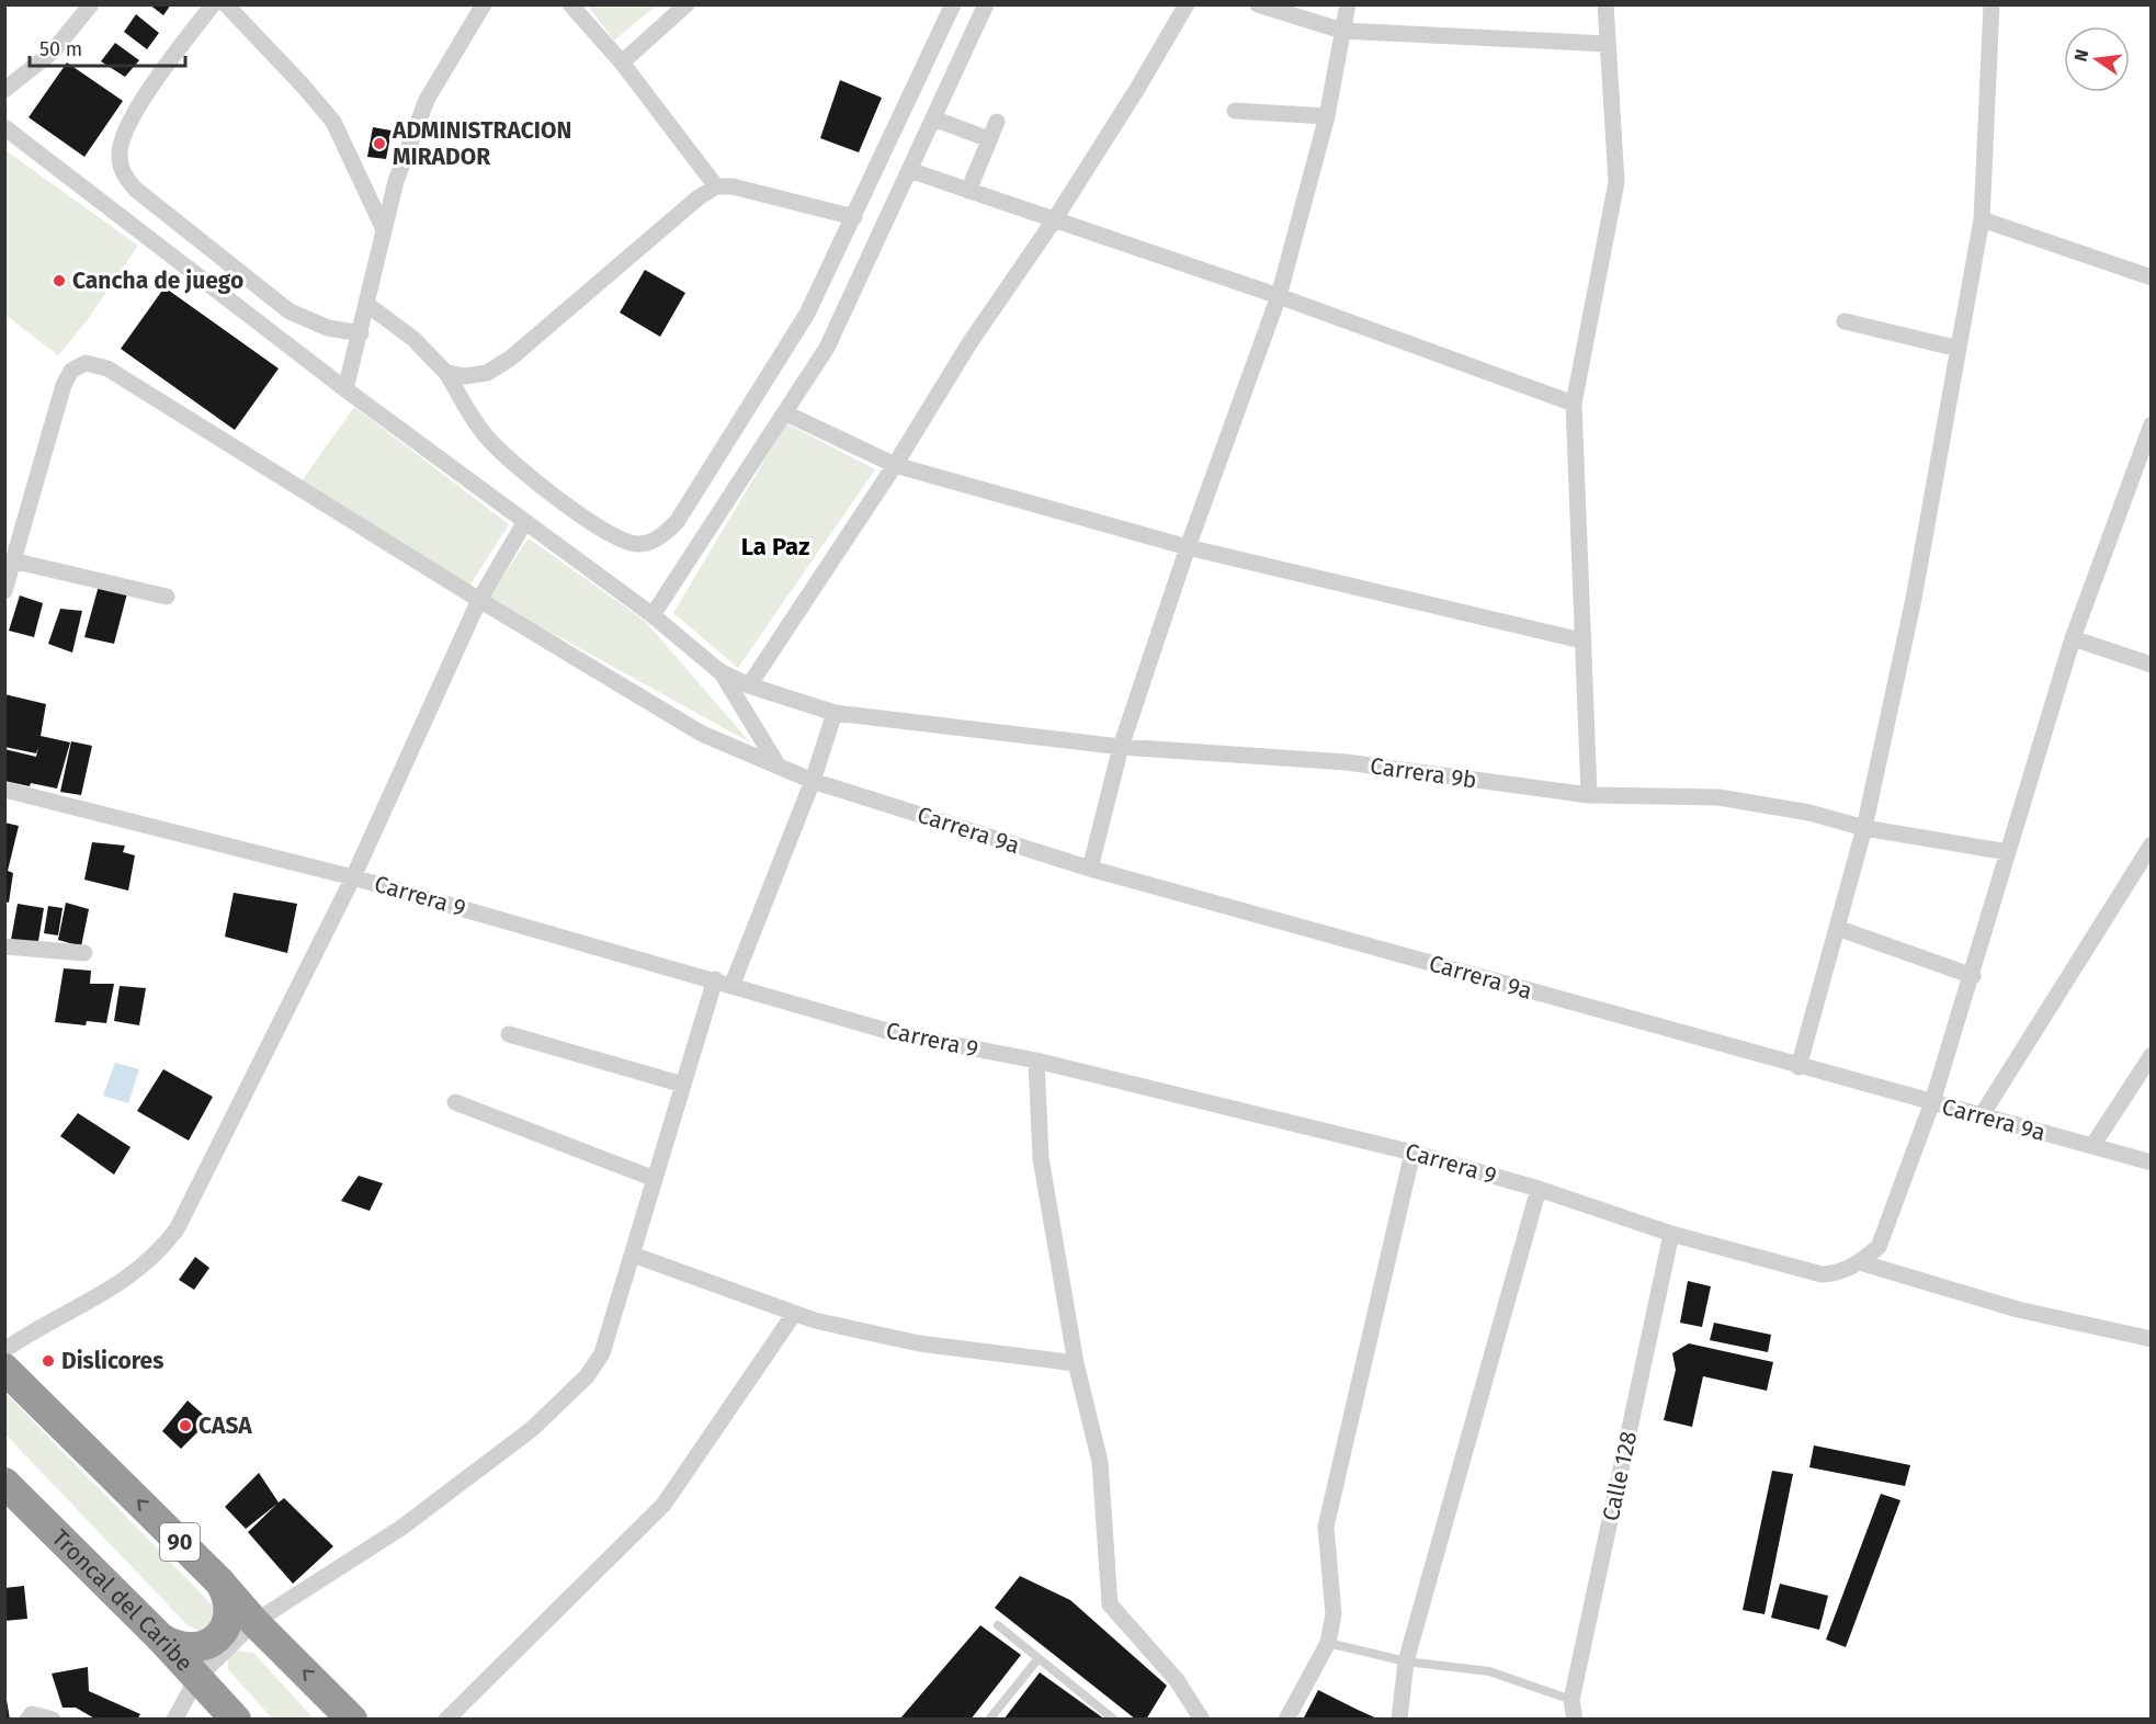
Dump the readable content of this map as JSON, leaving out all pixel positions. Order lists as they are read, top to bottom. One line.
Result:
{"streets":{"highway":["90","Troncal del Caribe"],"street":["Carrera 9b","Carrera 9a","Carrera 9","Calle 128"]},"crossings":[["Carrera 9","Calle 128"]],"districts":["La Paz"],"places":["ADMINISTRACION MIRADOR","Cancha de juego","Dislicores","CASA"],"scale_bar":"50 m","north":"left"}
